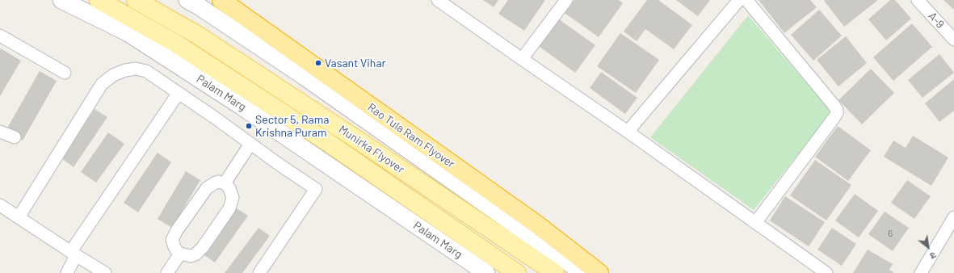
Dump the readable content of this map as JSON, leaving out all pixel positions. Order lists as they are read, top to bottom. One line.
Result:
{"streets":{"highway":["Rao Tula Ram Flyover"],"main road":["Palam Marg","Munirka Flyover"],"street":["A-9"]},"crossings":[["Palam Marg","Munirka Flyover"]],"places":["Vasant Vihar","Sector 5, Rama Krishna Puram"],"house_numbers":["6"],"north":"bottom right"}
